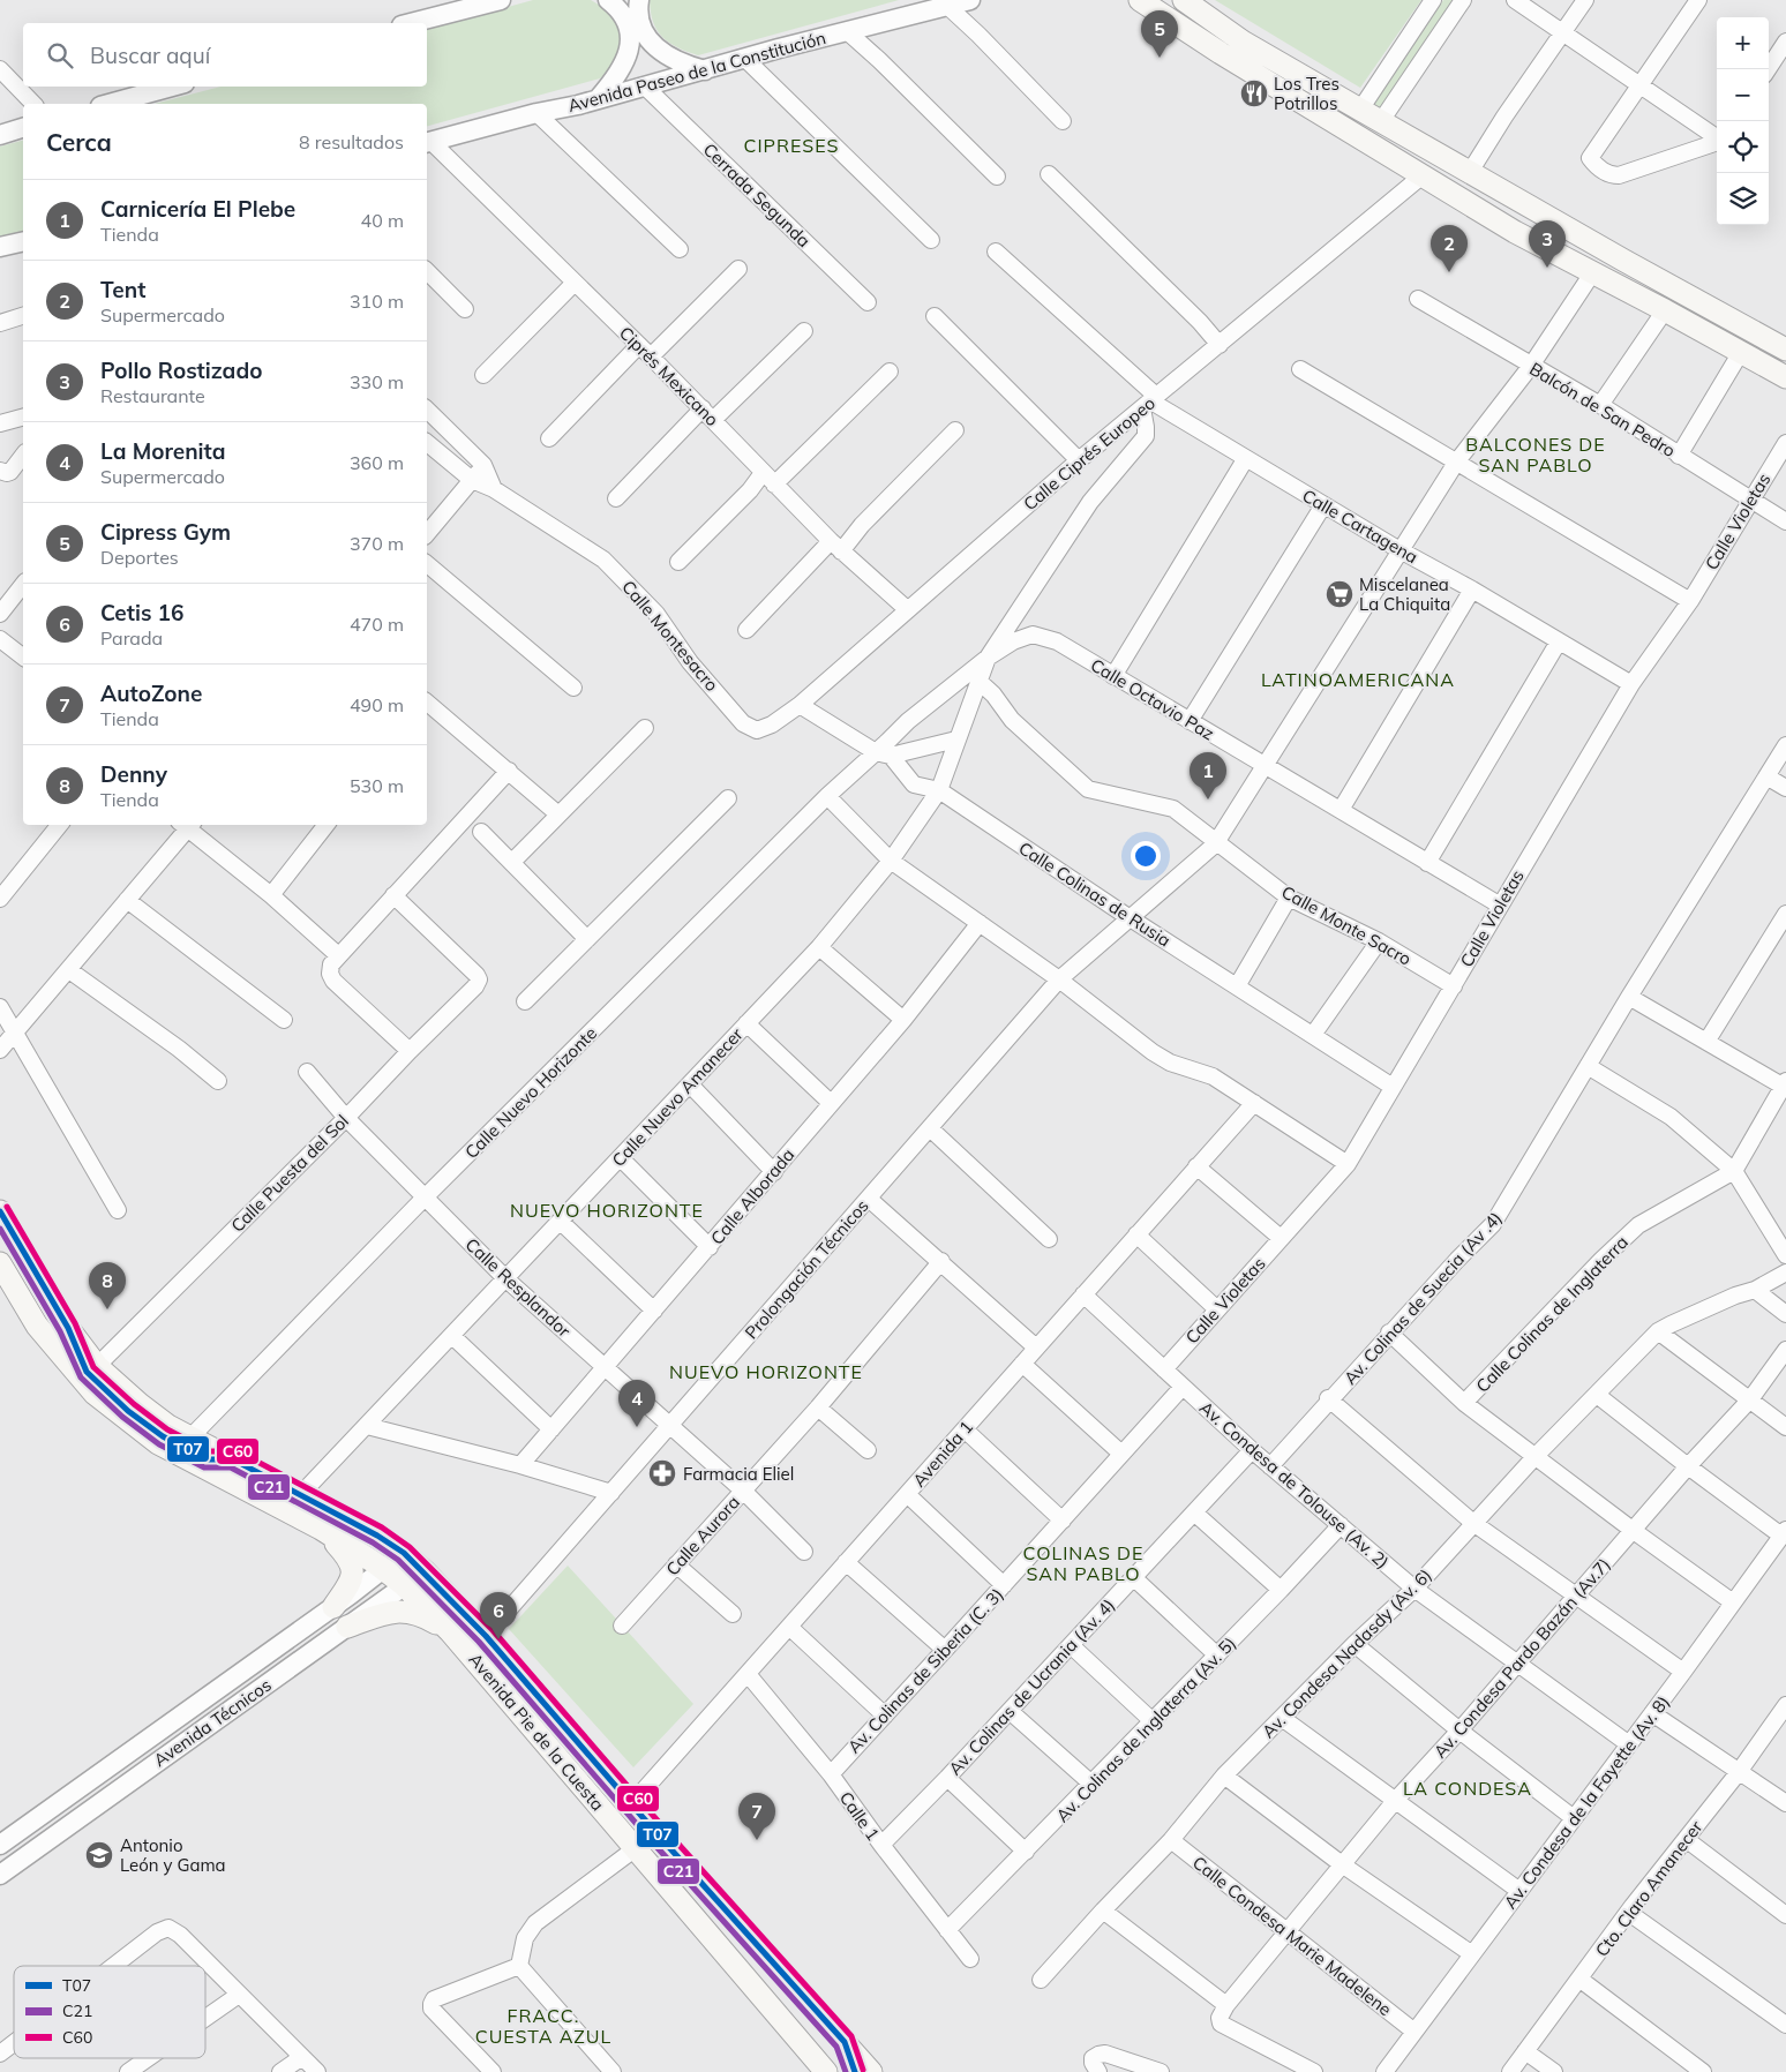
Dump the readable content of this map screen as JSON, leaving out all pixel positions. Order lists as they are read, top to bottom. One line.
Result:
{"streets":{"main road":["Avenida Pie de la Cuesta"],"street":["Avenida Paseo de la Constitución","Cerrada Segunda","Ciprés Mexicano","Balcón de San Pedro","Calle Ciprés Europeo","Calle Violetas","Calle Cartagena","Calle Montesacro","Calle Octavio Paz","Calle Colinas de Rusia","Calle Monte Sacro","Calle Nuevo Horizonte","Calle Nuevo Amanecer","Calle Puesta del Sol","Calle Alborada","Prolongación Técnicos","Calle Resplandor","Av. Colinas de Suecia (Av .4)","Calle Colinas de Inglaterra","Avenida 1","Av. Condesa de Tolouse (Av. 2)","Calle Aurora","Av. Condesa Nadasdy (Av. 6)","Av. Condesa Pardo Bazán (Av.7)","Av. Colinas de Siberia (C. 3)","Av. Colinas de Ucrania (Av. 4)","Avenida Técnicos","Av. Colinas de Inglaterra (Av. 5)","Av. Condesa de la Fayette (Av. 8)","Calle 1","Cto. Claro Amanecer","Calle Condesa Marie Madelene"]},"crossings":[["Avenida Paseo de la Constitución","Cerrada Segunda"],["Avenida Paseo de la Constitución","Ciprés Mexicano"],["Ciprés Mexicano","Calle Ciprés Europeo"],["Balcón de San Pedro","Calle Violetas"],["Balcón de San Pedro","Prolongación Técnicos"],["Calle Ciprés Europeo","Calle Cartagena"],["Calle Ciprés Europeo","Calle Montesacro"],["Calle Ciprés Europeo","Calle Colinas de Rusia"],["Calle Violetas","Calle Cartagena"],["Calle Violetas","Calle Octavio Paz"],["Calle Violetas","Calle Colinas de Rusia"],["Calle Violetas","Calle Monte Sacro"],["Calle Violetas","Av. Condesa de Tolouse (Av. 2)"],["Calle Cartagena","Prolongación Técnicos"],["Calle Octavio Paz","Calle Colinas de Rusia"],["Calle Octavio Paz","Calle Nuevo Horizonte"],["Calle Octavio Paz","Calle Nuevo Amanecer"],["Calle Octavio Paz","Prolongación Técnicos"],["Calle Colinas de Rusia","Calle Nuevo Horizonte"],["Calle Colinas de Rusia","Calle Nuevo Amanecer"],["Calle Colinas de Rusia","Prolongación Técnicos"],["Calle Monte Sacro","Calle Nuevo Amanecer"],["Calle Monte Sacro","Prolongación Técnicos"],["Calle Nuevo Horizonte","Calle Resplandor"],["Calle Nuevo Horizonte","Avenida Pie de la Cuesta"],["Calle Nuevo Amanecer","Calle Resplandor"],["Calle Nuevo Amanecer","Avenida Pie de la Cuesta"],["Calle Puesta del Sol","Calle Resplandor"],["Calle Puesta del Sol","Avenida Pie de la Cuesta"],["Calle Alborada","Calle Resplandor"],["Prolongación Técnicos","Calle Resplandor"],["Prolongación Técnicos","Avenida Pie de la Cuesta"],["Calle Resplandor","Calle Aurora"],["Av. Colinas de Suecia (Av .4)","Av. Condesa de Tolouse (Av. 2)"],["Avenida 1","Av. Condesa de Tolouse (Av. 2)"],["Avenida 1","Avenida Pie de la Cuesta"],["Avenida 1","Calle 1"],["Av. Condesa de Tolouse (Av. 2)","Av. Condesa Nadasdy (Av. 6)"],["Av. Condesa de Tolouse (Av. 2)","Av. Condesa Pardo Bazán (Av.7)"],["Av. Condesa de Tolouse (Av. 2)","Av. Colinas de Siberia (C. 3)"],["Av. Condesa de Tolouse (Av. 2)","Av. Colinas de Ucrania (Av. 4)"],["Av. Condesa de Tolouse (Av. 2)","Av. Colinas de Inglaterra (Av. 5)"],["Av. Condesa de Tolouse (Av. 2)","Av. Condesa de la Fayette (Av. 8)"],["Av. Condesa Nadasdy (Av. 6)","Calle Condesa Marie Madelene"],["Av. Condesa Pardo Bazán (Av.7)","Calle Condesa Marie Madelene"],["Av. Colinas de Siberia (C. 3)","Calle 1"],["Av. Colinas de Ucrania (Av. 4)","Calle 1"],["Avenida Técnicos","Avenida Pie de la Cuesta"],["Av. Colinas de Inglaterra (Av. 5)","Calle 1"],["Av. Condesa de la Fayette (Av. 8)","Calle Condesa Marie Madelene"]],"districts":["CIPRESES","BALCONES DE SAN PABLO","LATINOAMERICANA","NUEVO HORIZONTE","NUEVO HORIZONTE","COLINAS DE SAN PABLO","LA CONDESA","FRACC. CUESTA AZUL"],"places":{"restaurant":["Los Tres Potrillos"],"supermarket":["Miscelanea La Chiquita"],"pharmacy":["Farmacia Eliel"],"school or university":["Antonio León y Gama"]},"lines":["transit line C60","transit line T07","transit line C21"],"legend":["T07","C21","C60"],"page":{"pins":["5","3","2","1","8","4","6","7"],"map_buttons":["+","−"],"search":"Buscar aquí","heading":["Cerca","8 resultados"],"list":[{"mark":"1","name":"Carnicería El Plebe","note":"Tienda","value":"40 m"},{"mark":"2","name":"Tent","note":"Supermercado","value":"310 m"},{"mark":"3","name":"Pollo Rostizado","note":"Restaurante","value":"330 m"},{"mark":"4","name":"La Morenita","note":"Supermercado","value":"360 m"},{"mark":"5","name":"Cipress Gym","note":"Deportes","value":"370 m"},{"mark":"6","name":"Cetis 16","note":"Parada","value":"470 m"},{"mark":"7","name":"AutoZone","note":"Tienda","value":"490 m"},{"mark":"8","name":"Denny","note":"Tienda","value":"530 m"}]}}
